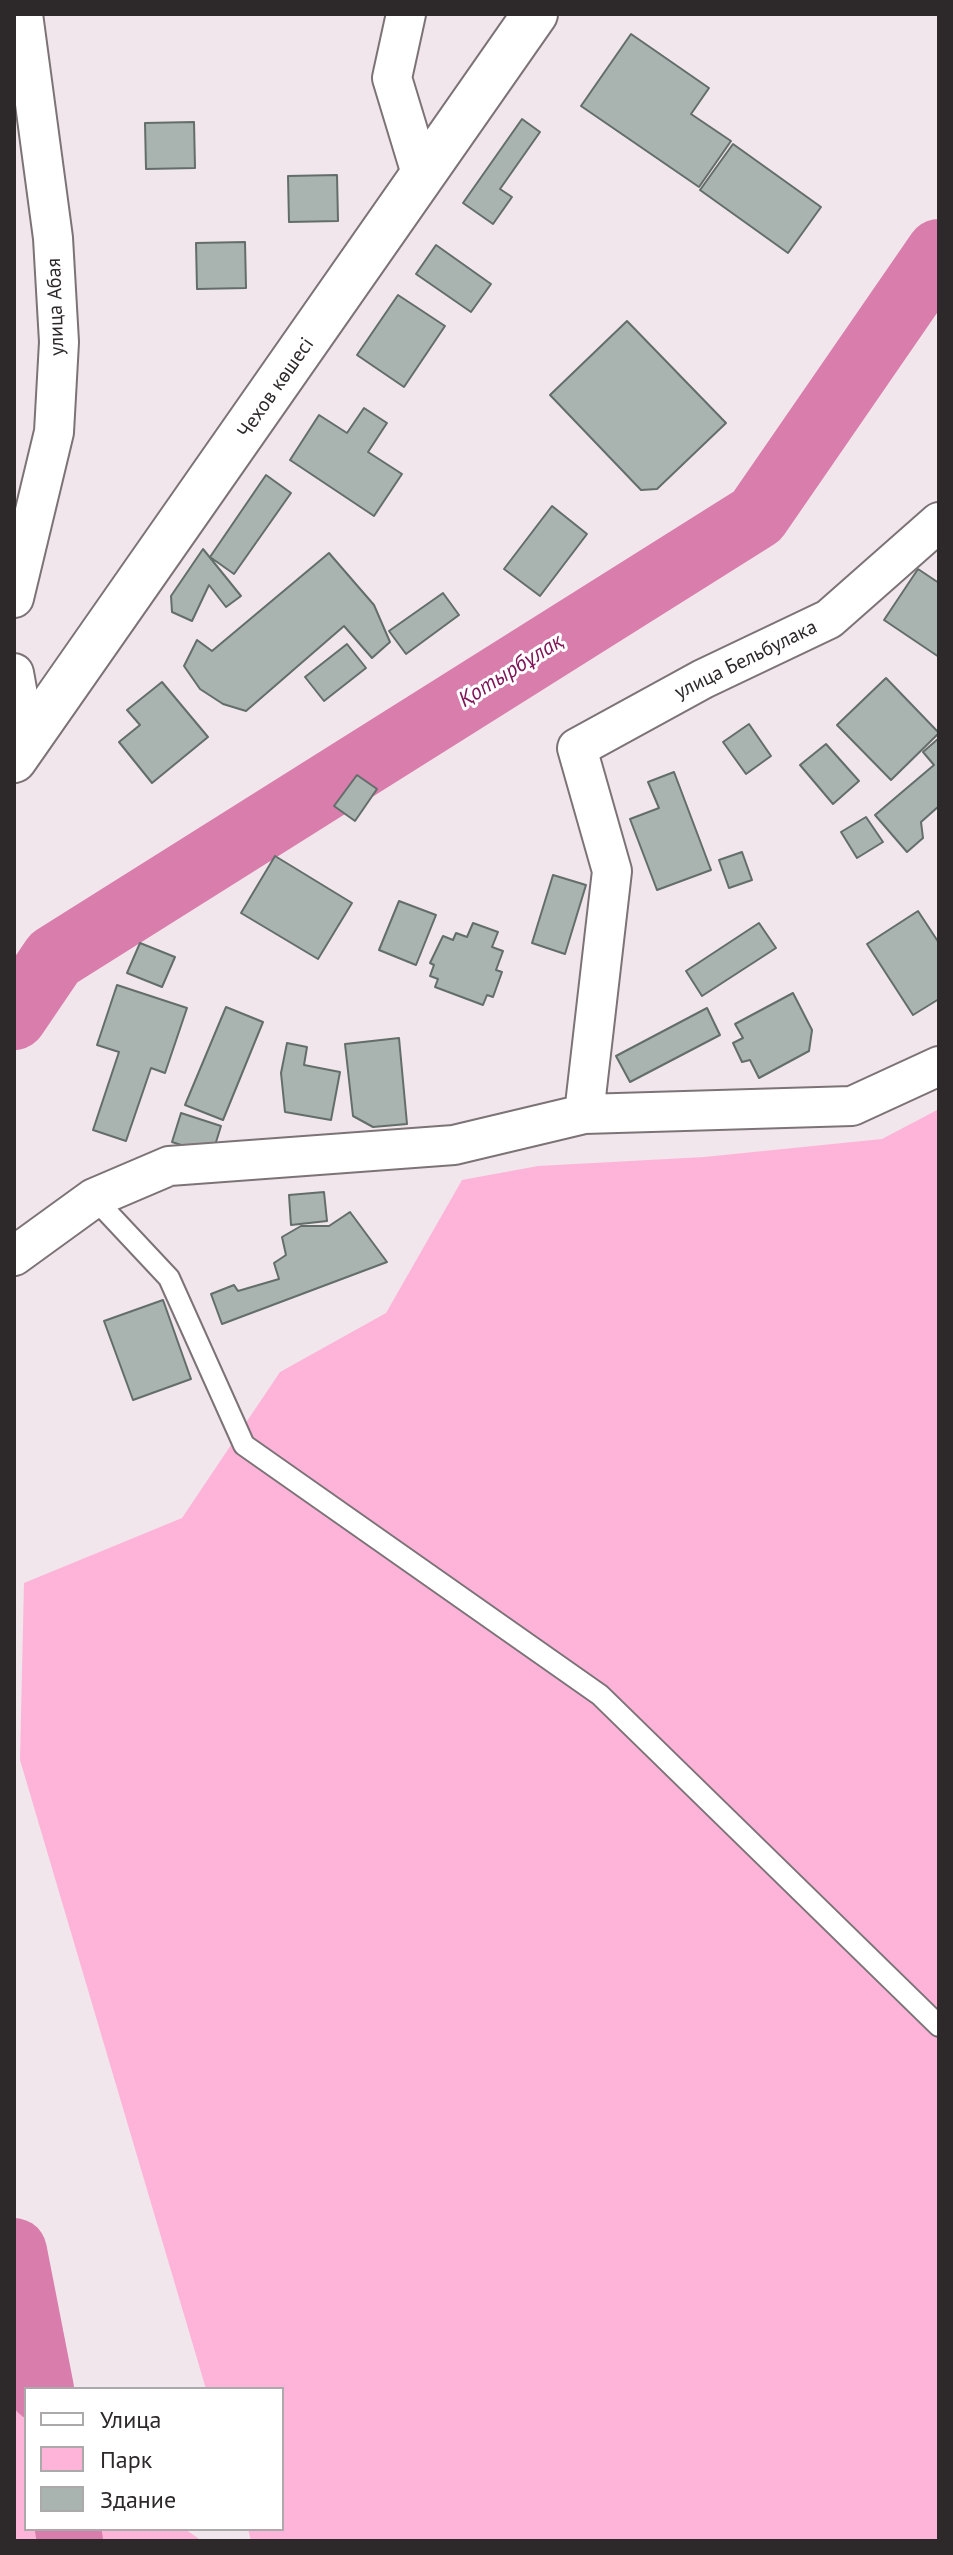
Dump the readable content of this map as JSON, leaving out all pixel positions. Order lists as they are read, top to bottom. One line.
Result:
{"streets":{"main road":["Чехов көшесі"],"street":["улица Абая","улица Бельбулака"]},"water":["Қотырбұлақ"],"legend":["Улица","Парк","Здание"]}
